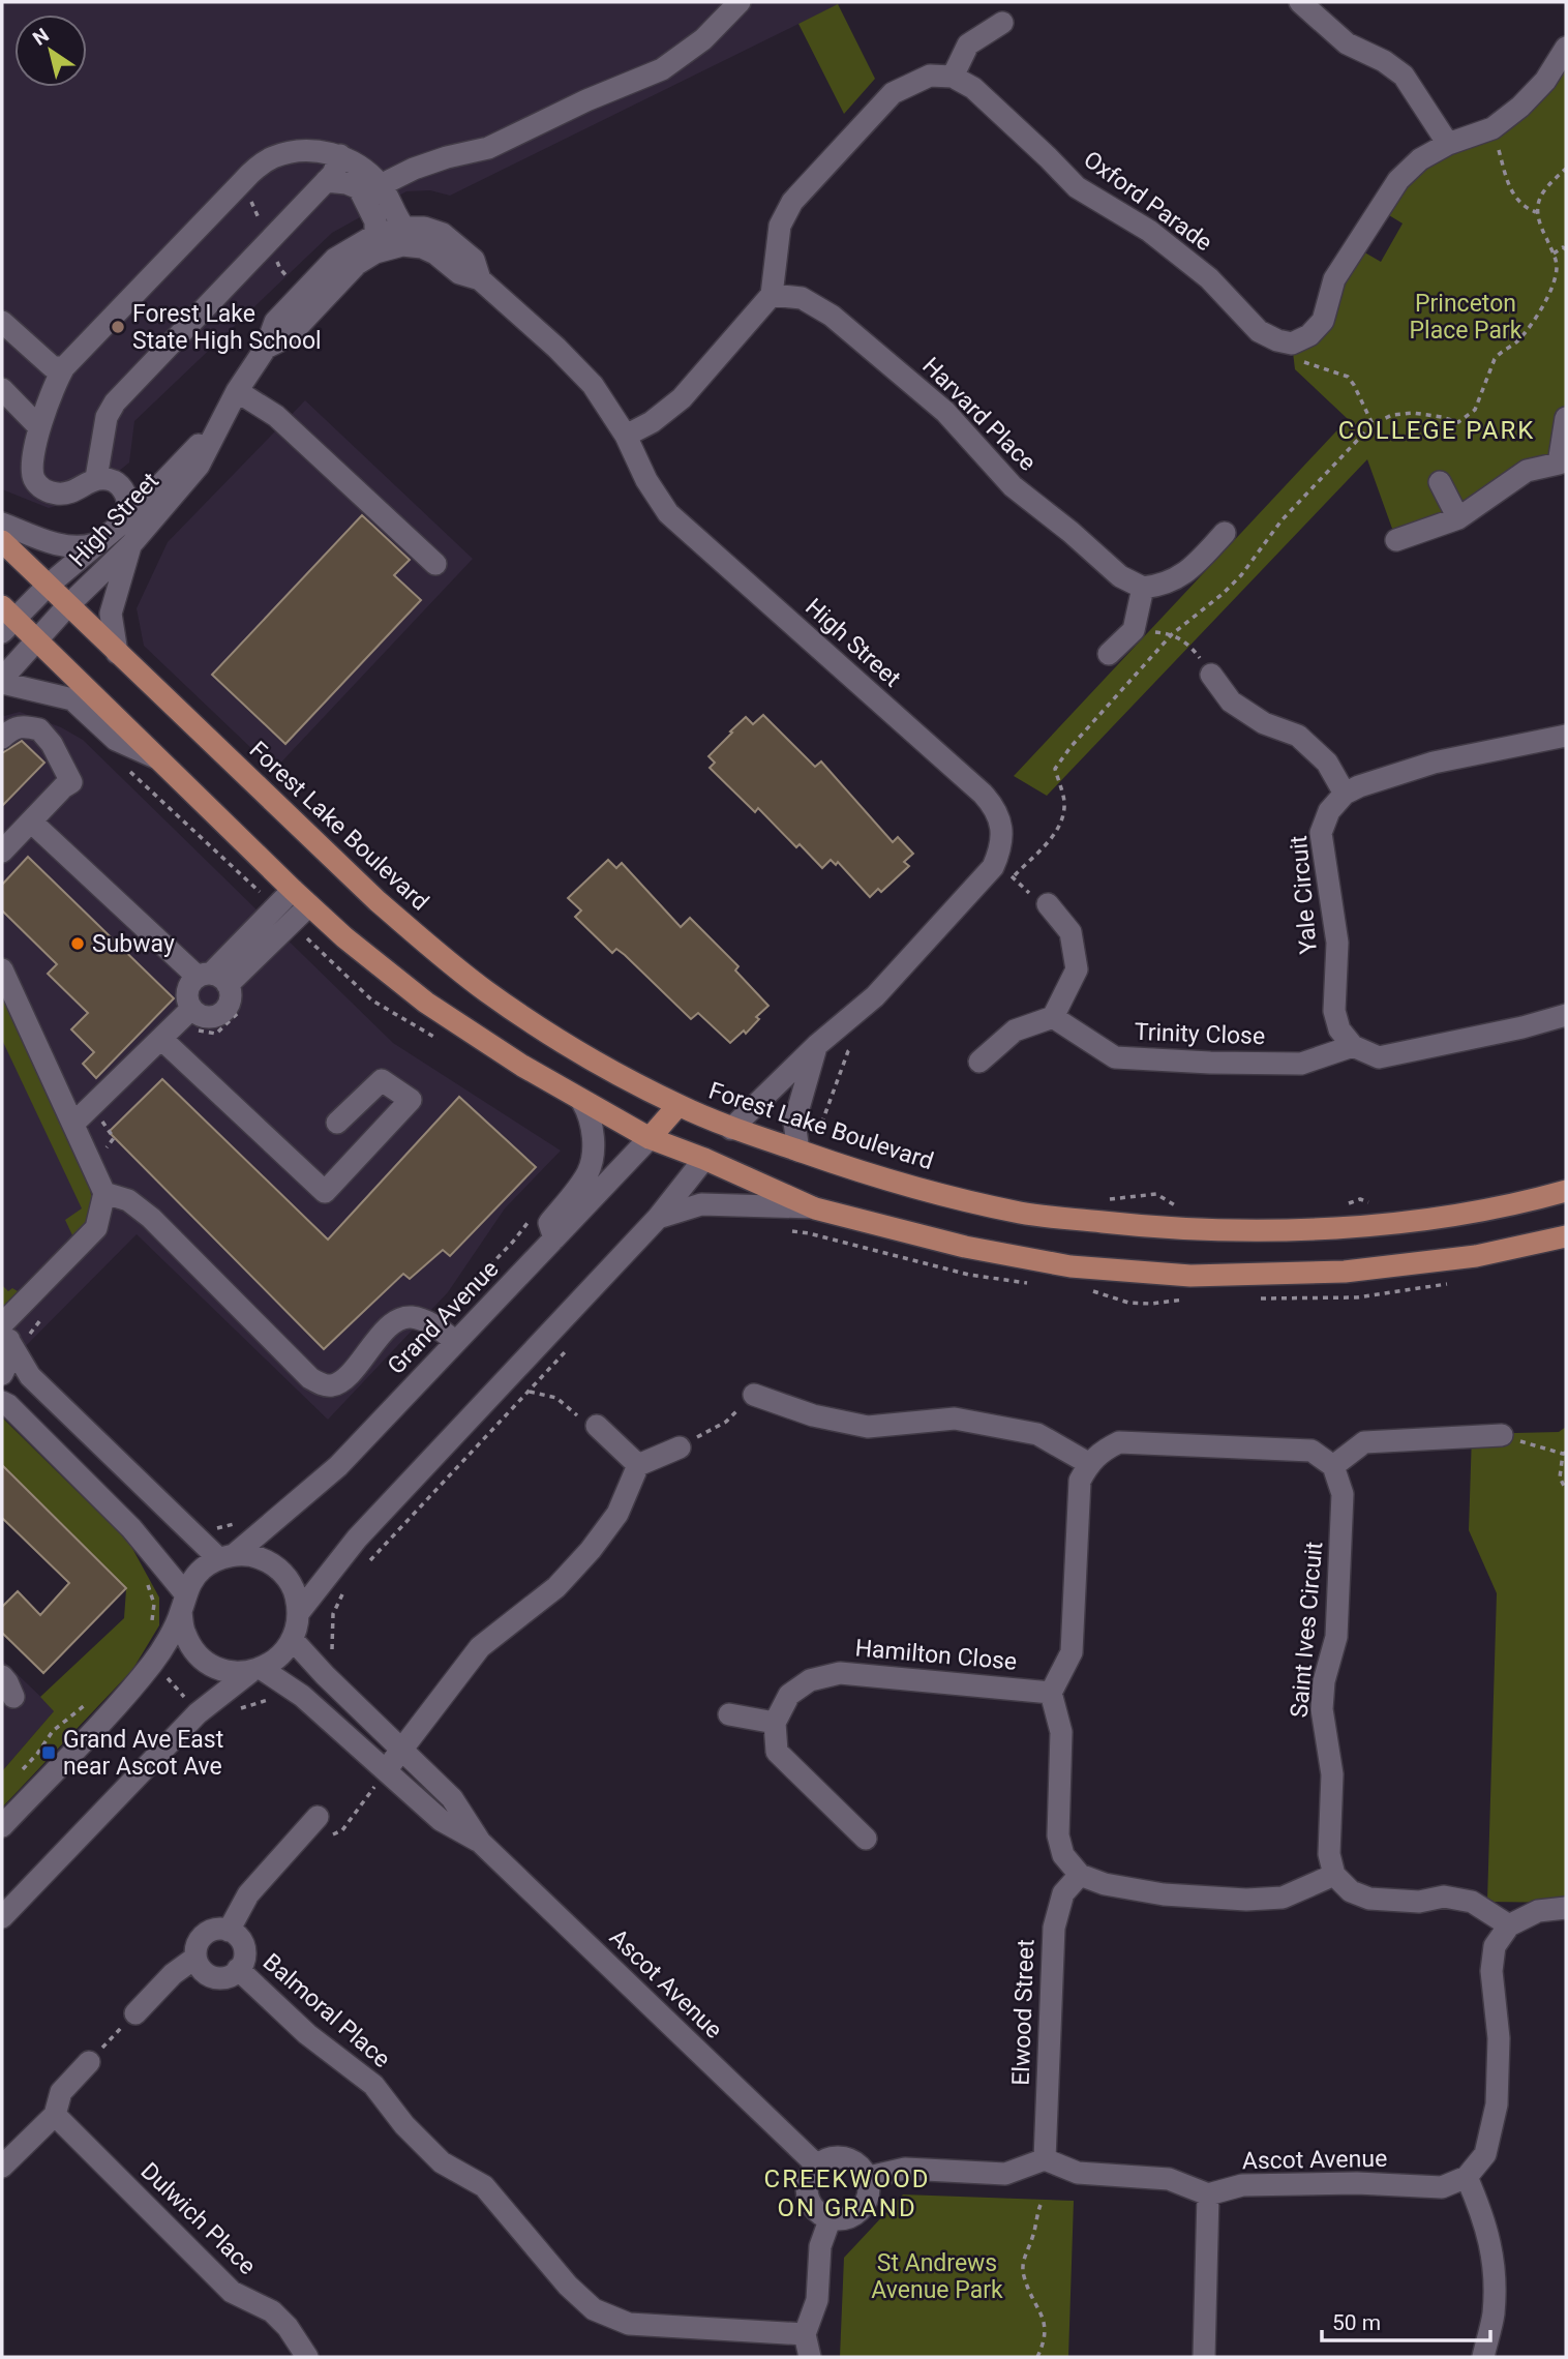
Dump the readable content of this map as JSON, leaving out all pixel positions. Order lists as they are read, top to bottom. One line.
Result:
{"streets":{"main road":["Forest Lake Boulevard","Grand Avenue"],"street":["Oxford Parade","Harvard Place","High Street","Yale Circuit","Trinity Close","Saint Ives Circuit","Hamilton Close","Ascot Avenue","Balmoral Place","Elwood Street","Dulwich Place"]},"crossings":[["High Street","Forest Lake Boulevard"],["Forest Lake Boulevard","Grand Avenue"],["Yale Circuit","Trinity Close"],["Grand Avenue","Ascot Avenue"]],"districts":["COLLEGE PARK","CREEKWOOD ON GRAND"],"parks":["Princeton Place Park","St Andrews Avenue Park"],"places":{"other":["Forest Lake State High School","Subway"],"transit":["Grand Ave East near Ascot Ave"]},"scale_bar":"50 m","north":"top left"}
